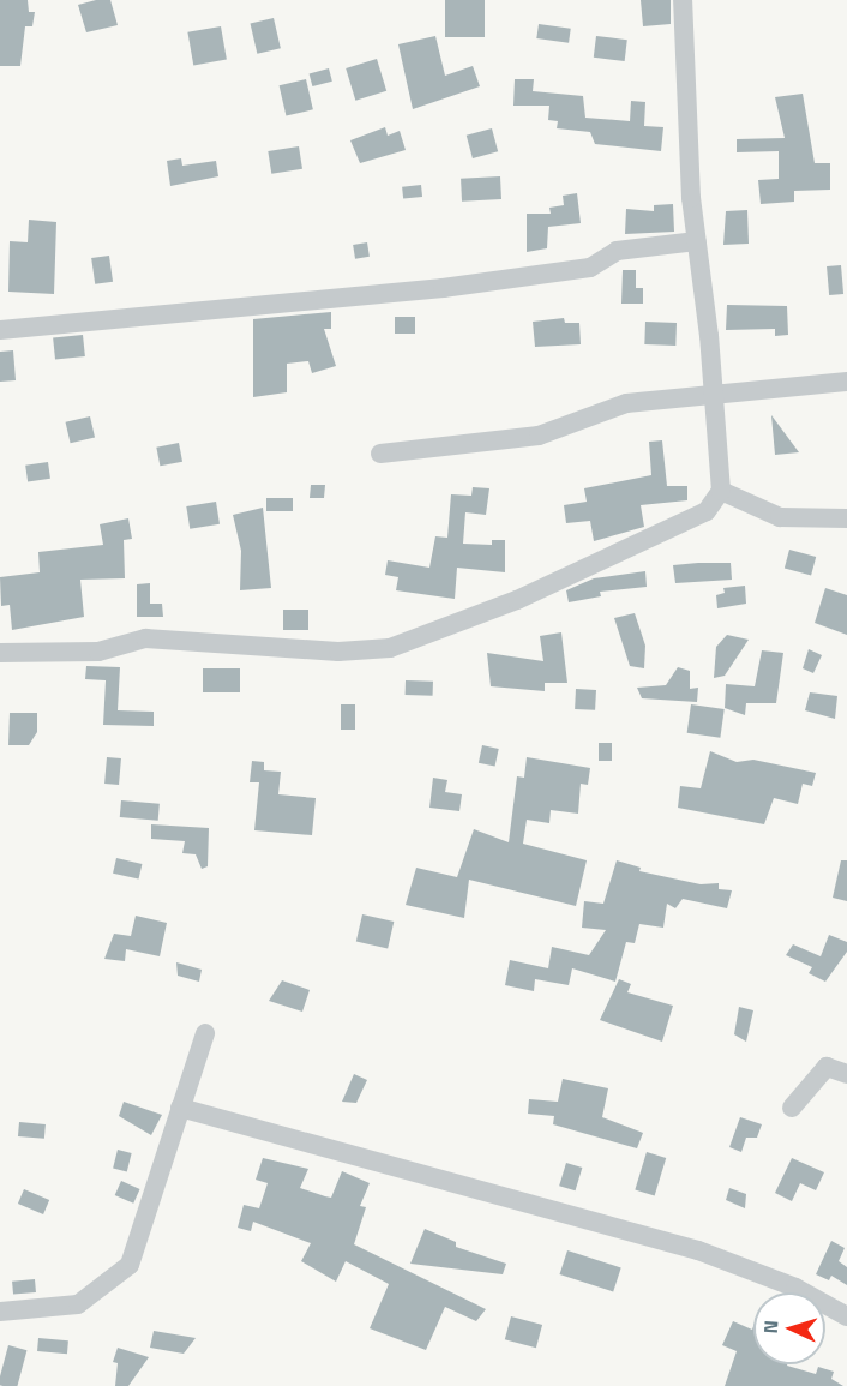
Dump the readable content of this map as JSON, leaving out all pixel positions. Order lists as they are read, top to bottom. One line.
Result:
{"north":"left"}
